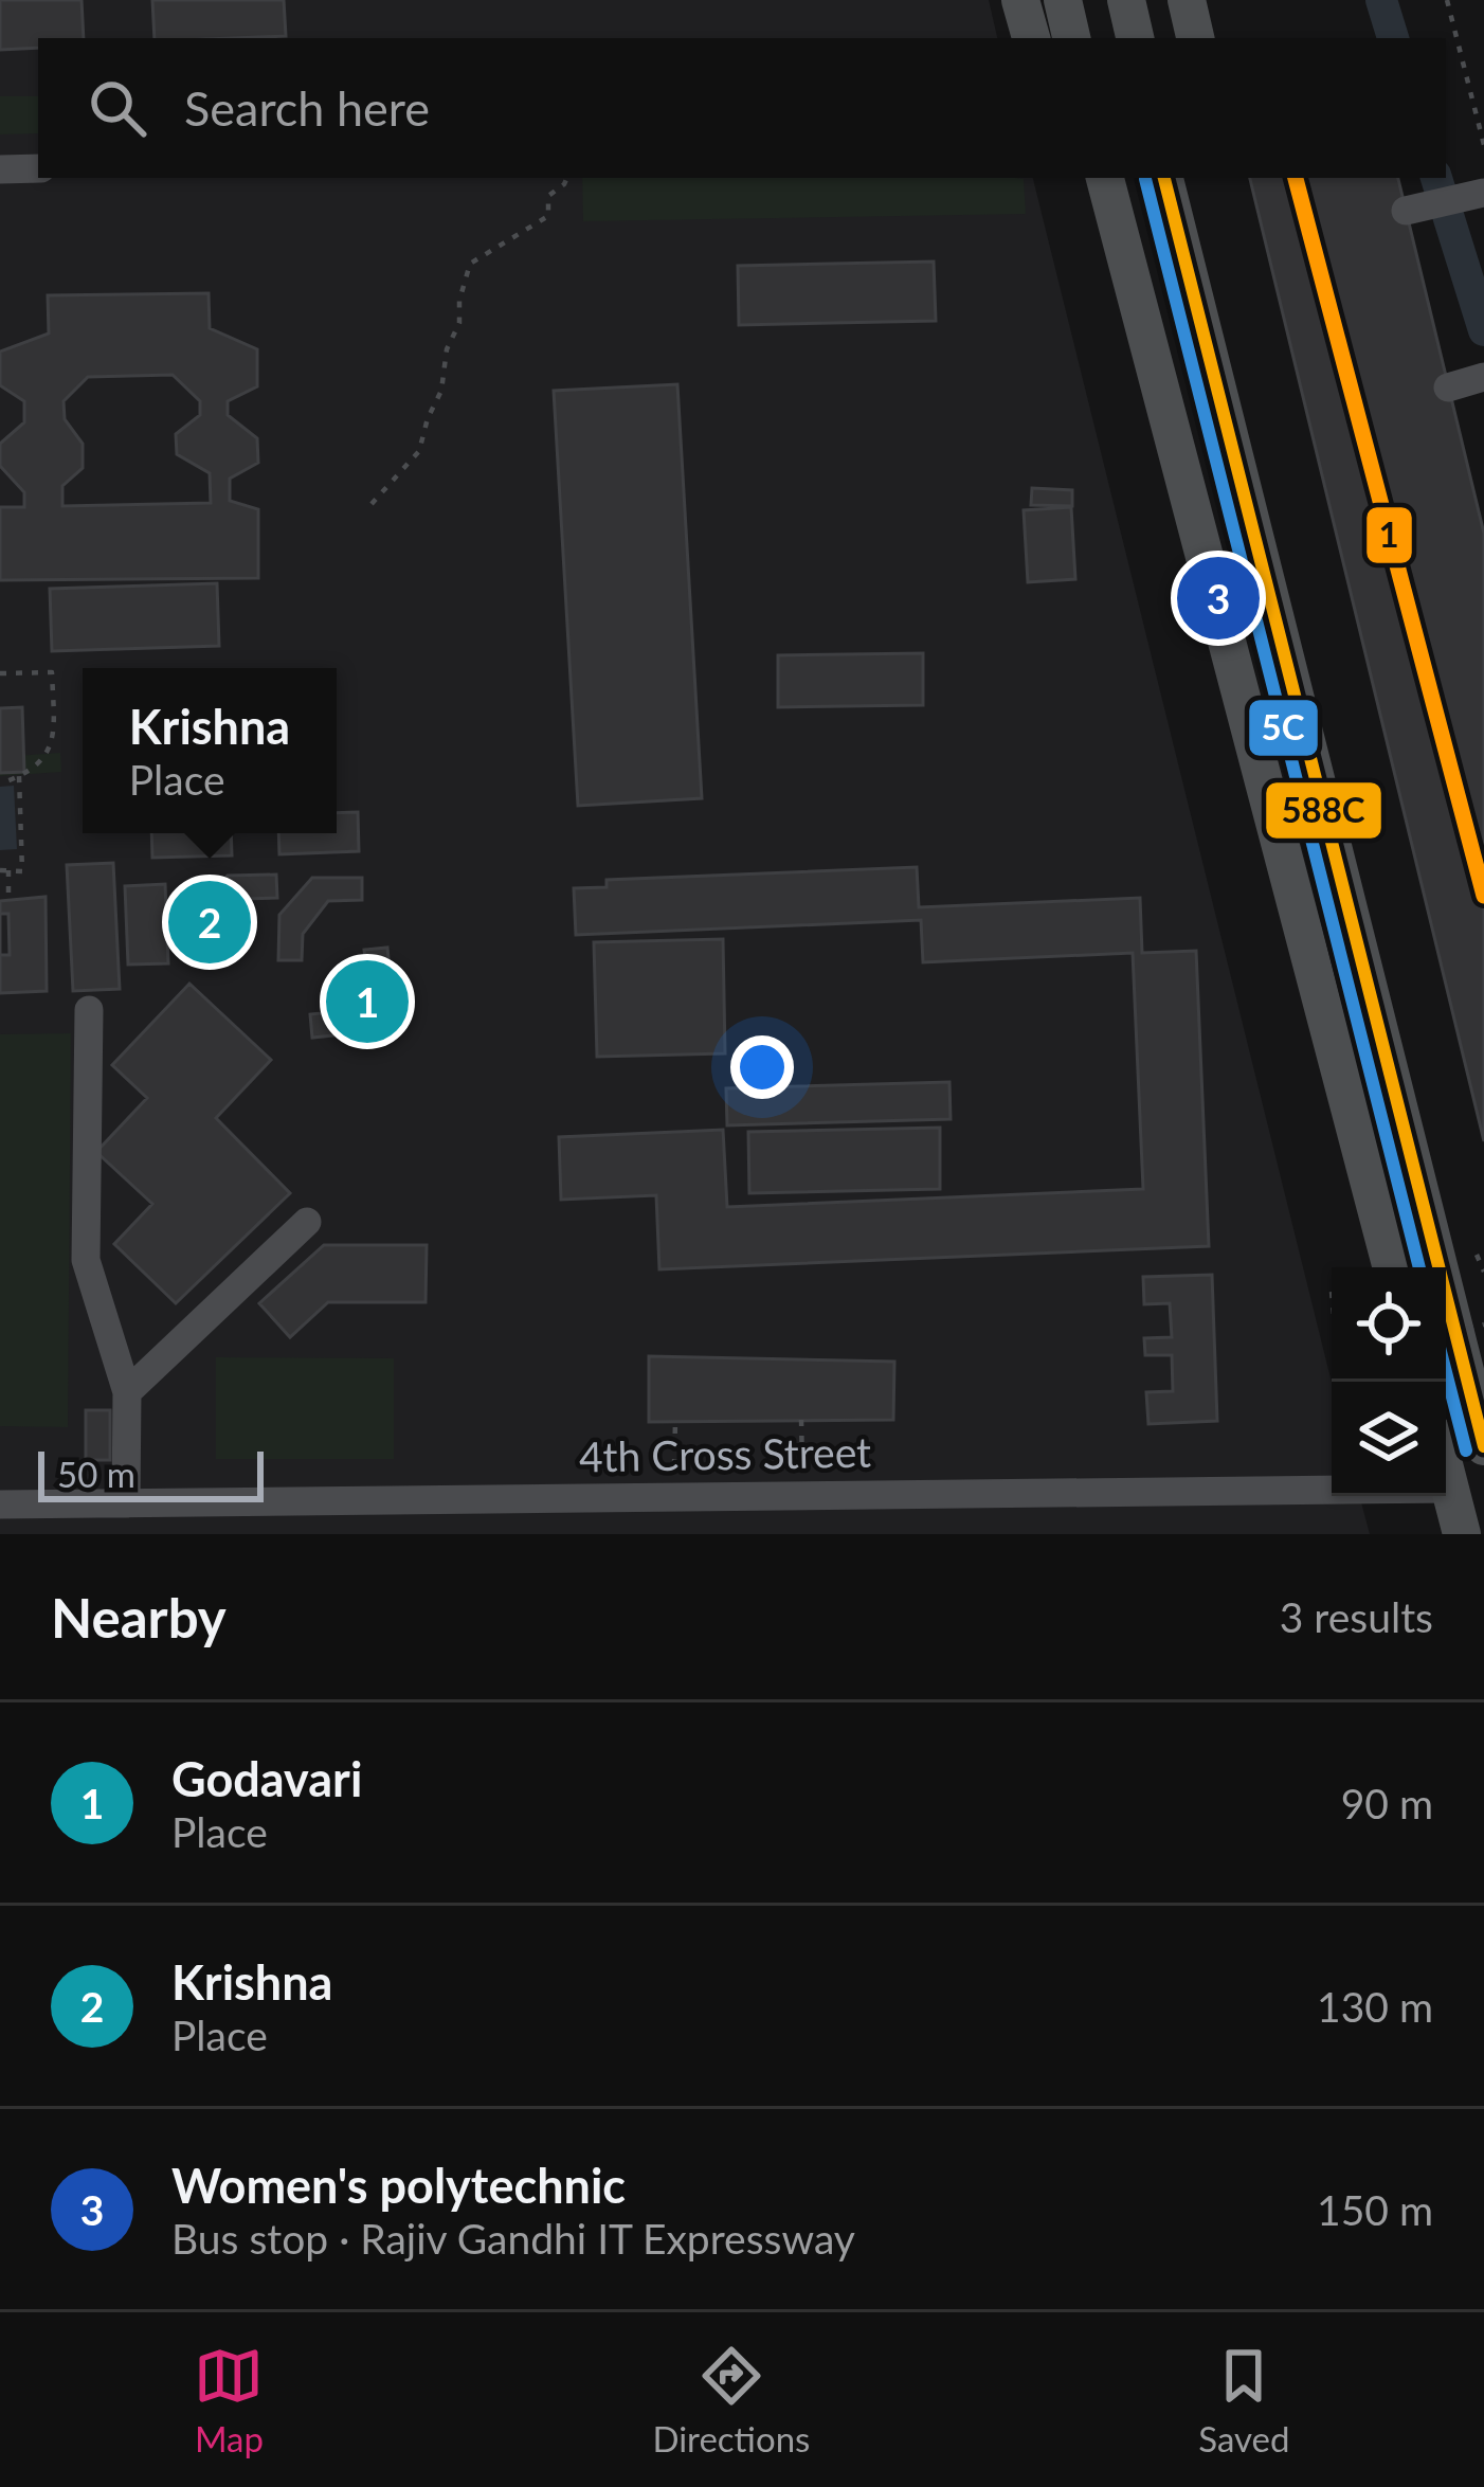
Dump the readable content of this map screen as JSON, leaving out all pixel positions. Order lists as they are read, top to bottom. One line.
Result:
{"streets":{"street":["4th Cross Street"]},"lines":["transit line 1","transit line 588C","transit line 5C"],"scale_bar":"50 m","page":{"search":"Search here","pins":["3","2","1"],"popup":["Krishna","Place"],"scale":"50 m","heading":["Nearby","3 results"],"list":[{"mark":"1","name":"Godavari","note":"Place","value":"90 m"},{"mark":"2","name":"Krishna","note":"Place","value":"130 m"},{"mark":"3","name":"Women's polytechnic","note":"Bus stop · Rajiv Gandhi IT Expressway","value":"150 m"}],"nav":["Map","Directions","Saved"]}}
